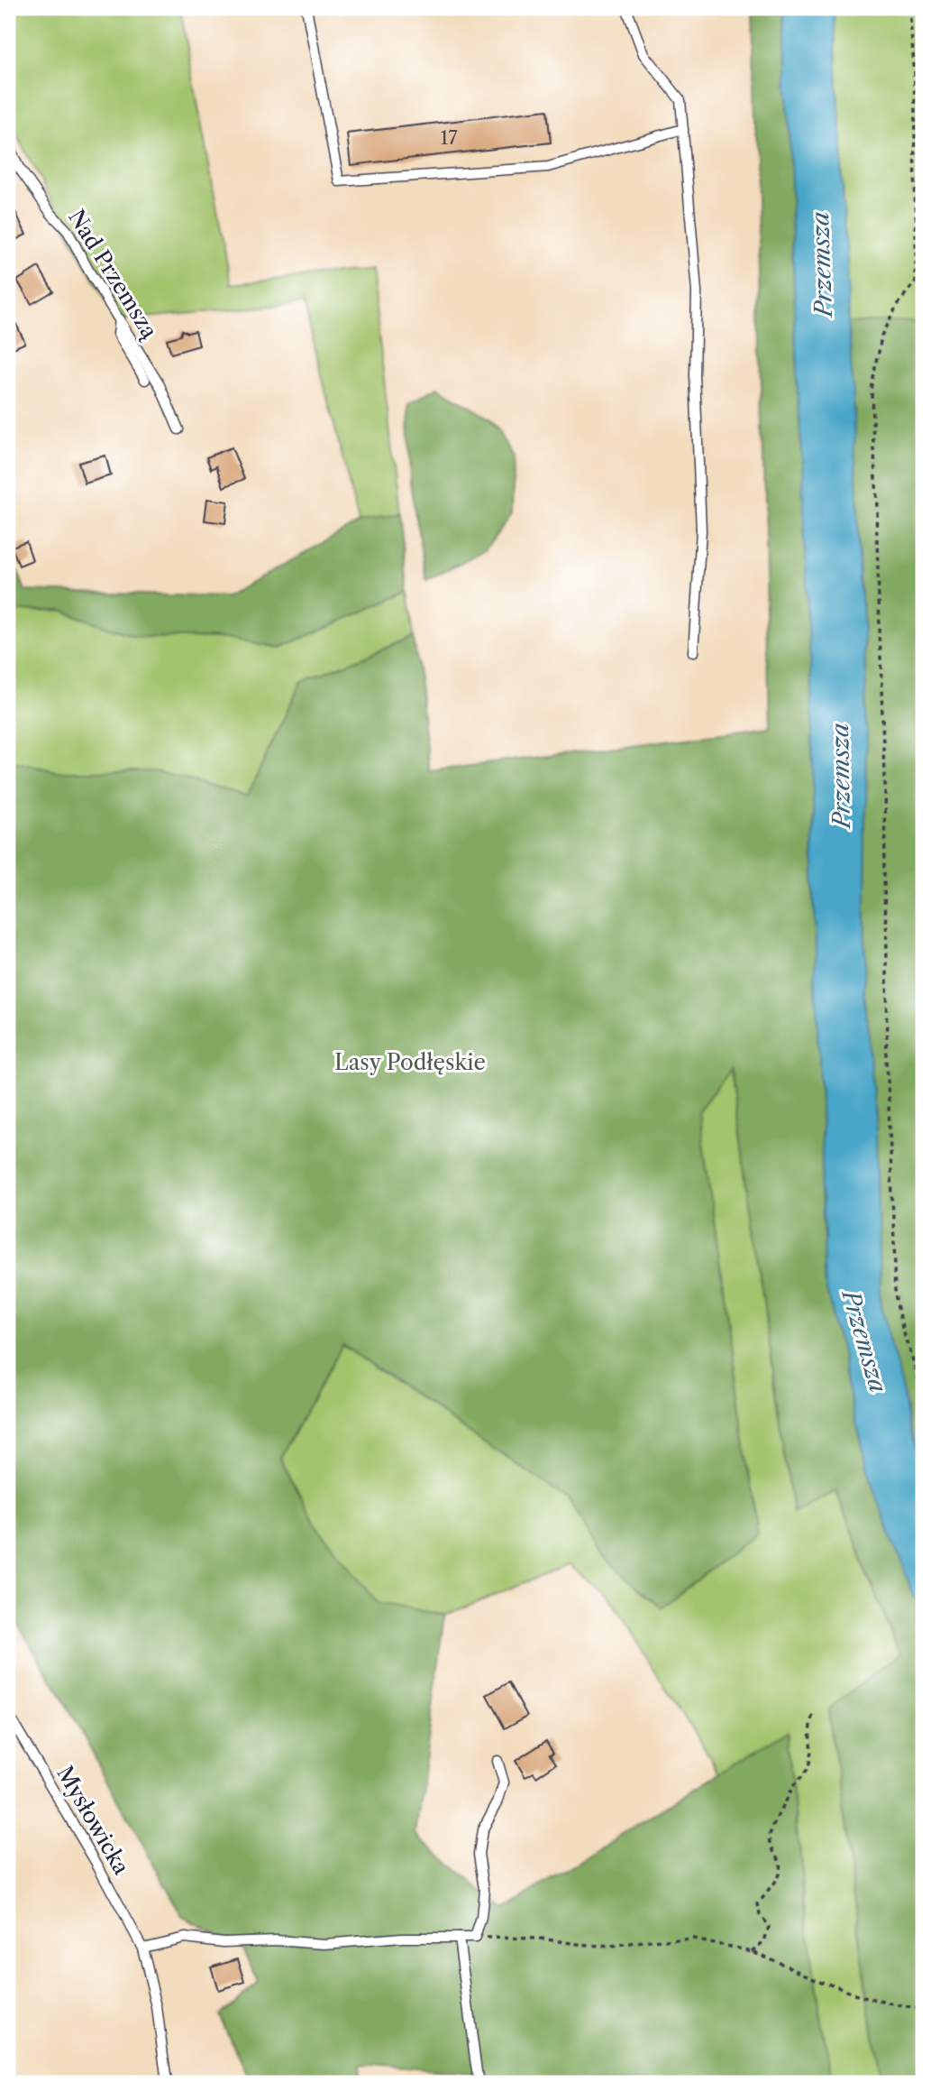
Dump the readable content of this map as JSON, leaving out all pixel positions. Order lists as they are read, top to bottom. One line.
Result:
{"streets":{"lane":["Nad Przemszą","Mysłowicka"]},"water":["Przemsza"],"parks":["Lasy Podłęskie"],"house_numbers":["17"]}
